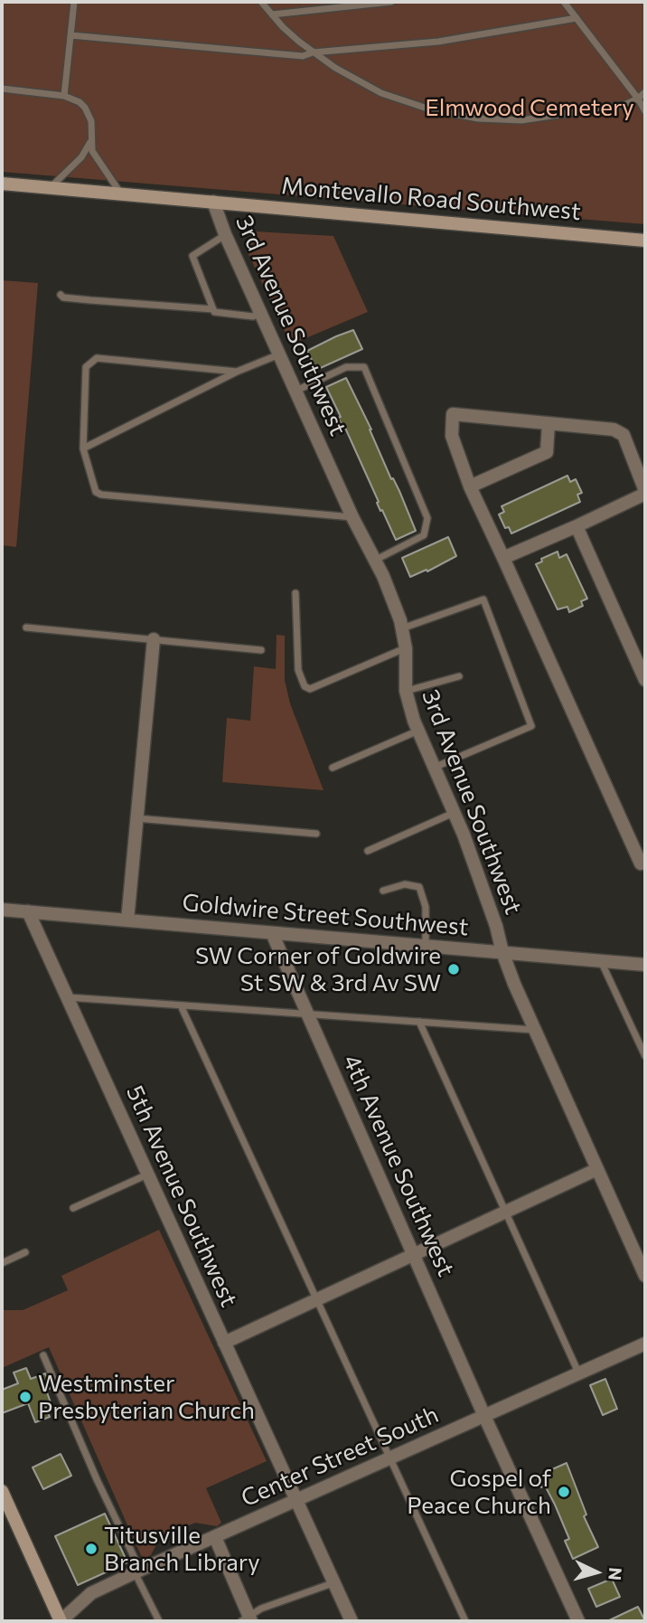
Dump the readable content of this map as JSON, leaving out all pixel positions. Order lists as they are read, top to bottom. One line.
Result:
{"streets":{"main road":["Montevallo Road Southwest"],"street":["3rd Avenue Southwest","Goldwire Street Southwest","4th Avenue Southwest","5th Avenue Southwest","Center Street South"]},"crossings":[["Montevallo Road Southwest","3rd Avenue Southwest"],["3rd Avenue Southwest","Goldwire Street Southwest"],["Goldwire Street Southwest","4th Avenue Southwest"],["Goldwire Street Southwest","5th Avenue Southwest"],["4th Avenue Southwest","Center Street South"],["5th Avenue Southwest","Center Street South"]],"parks":["Elmwood Cemetery"],"places":["SW Corner of Goldwire St SW & 3rd Av SW","Westminster Presbyterian Church","Gospel of Peace Church","Titusville Branch Library"],"north":"right"}
